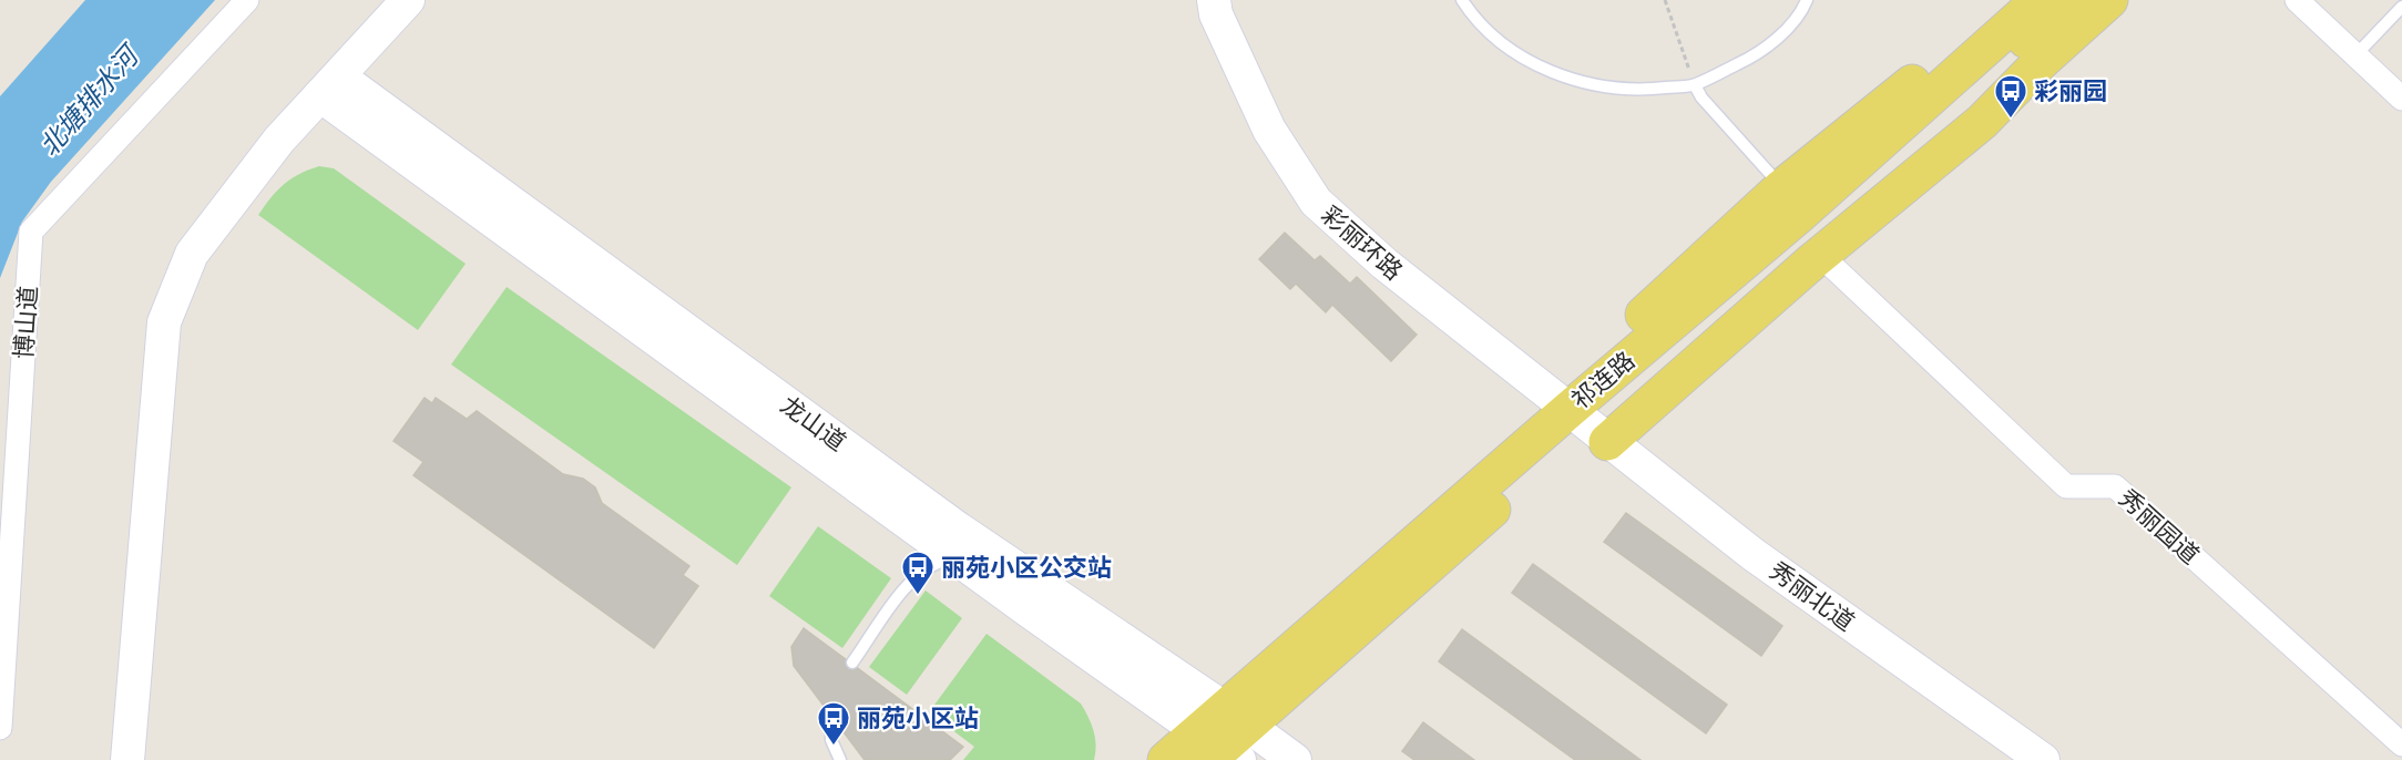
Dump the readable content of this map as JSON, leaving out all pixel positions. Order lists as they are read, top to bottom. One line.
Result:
{"streets":{"main road":["彩丽环路","祁连路","龙山道","秀丽北道"],"street":["博山道","秀丽园道"]},"crossings":[["彩丽环路","祁连路"],["彩丽环路","秀丽北道"],["祁连路","龙山道"],["祁连路","秀丽北道"]],"water":["北塘排水河"],"places":{"bus stop":["彩丽园","丽苑小区公交站","丽苑小区站"]}}
